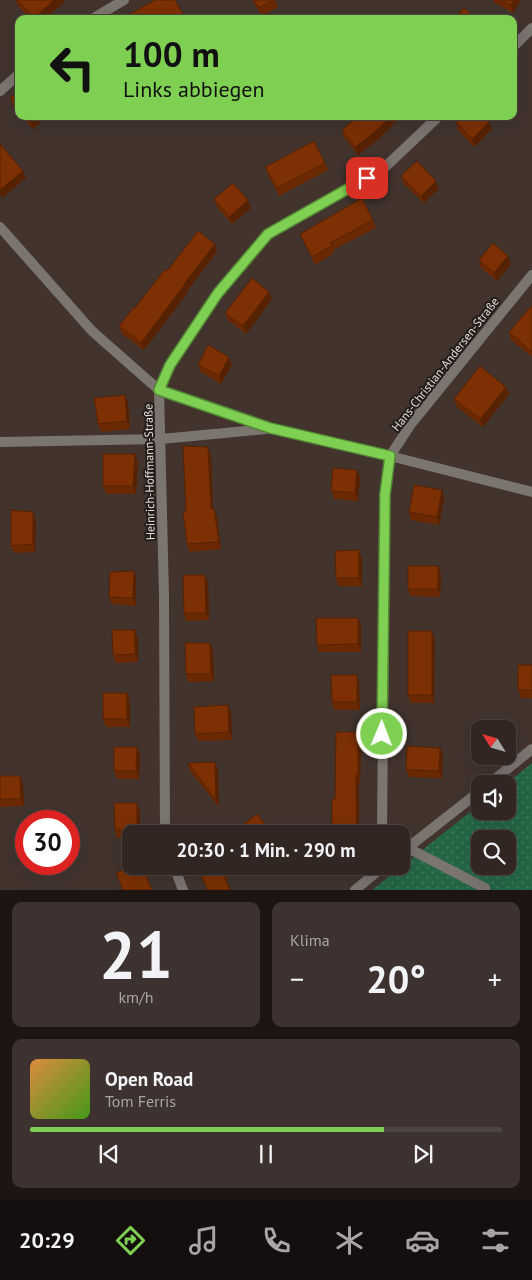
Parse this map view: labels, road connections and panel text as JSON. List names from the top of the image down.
{
  "streets": {
    "street": ["Hans-Christian-Andersen-Straße", "Heinrich-Hoffmann-Straße"]
  },
  "north": "top left",
  "page": {
    "turn": ["100 m", "Links abbiegen"],
    "limit": "30",
    "trip": "20:30 · 1 Min. · 290 m",
    "tile": [
      ["21", "km/h"],
      "Klima"
    ],
    "heat": ["−", "20°", "+"],
    "song": ["Open Road", "Tom Ferris"],
    "tabs": "20:29"
  }
}
